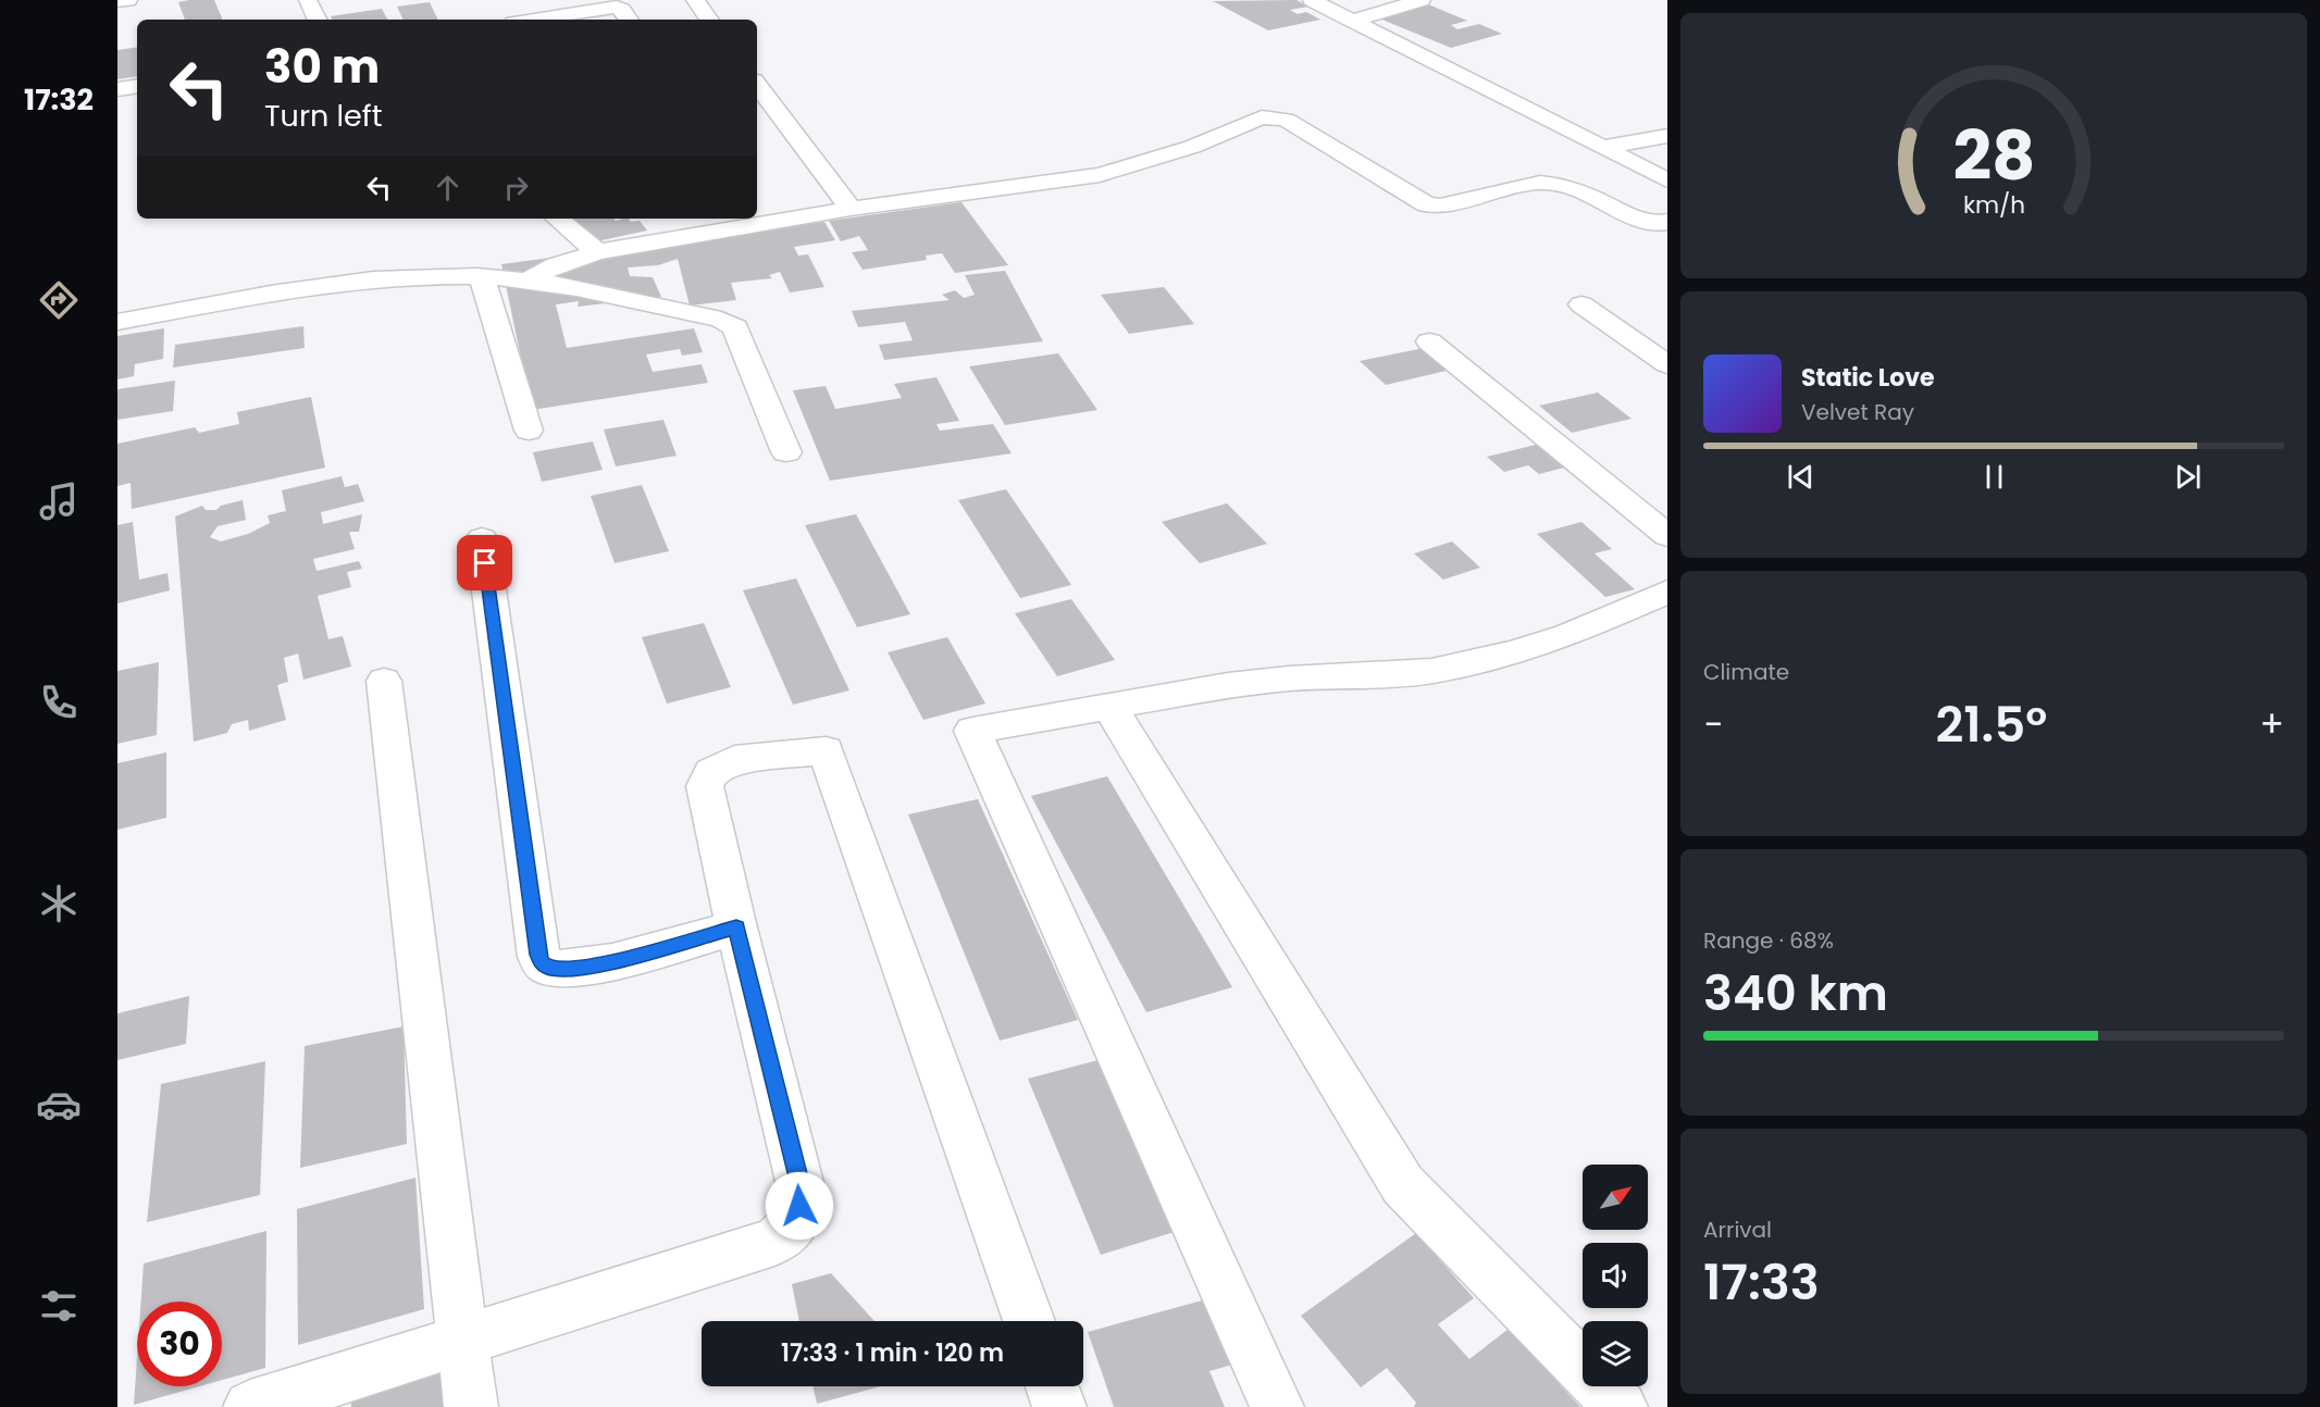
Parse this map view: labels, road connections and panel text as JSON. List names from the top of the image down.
{
  "north": "top right",
  "page": {
    "tabs": "17:32",
    "turn": ["30 m", "Turn left"],
    "song": ["Static Love", "Velvet Ray"],
    "tile": [
      "Climate",
      ["Range · 68%", "340 km"],
      ["Arrival", "17:33"]
    ],
    "heat": ["−", "21.5°", "+"],
    "limit": "30",
    "trip": "17:33 · 1 min · 120 m",
    "gauge": ["28", "km/h"]
  }
}
